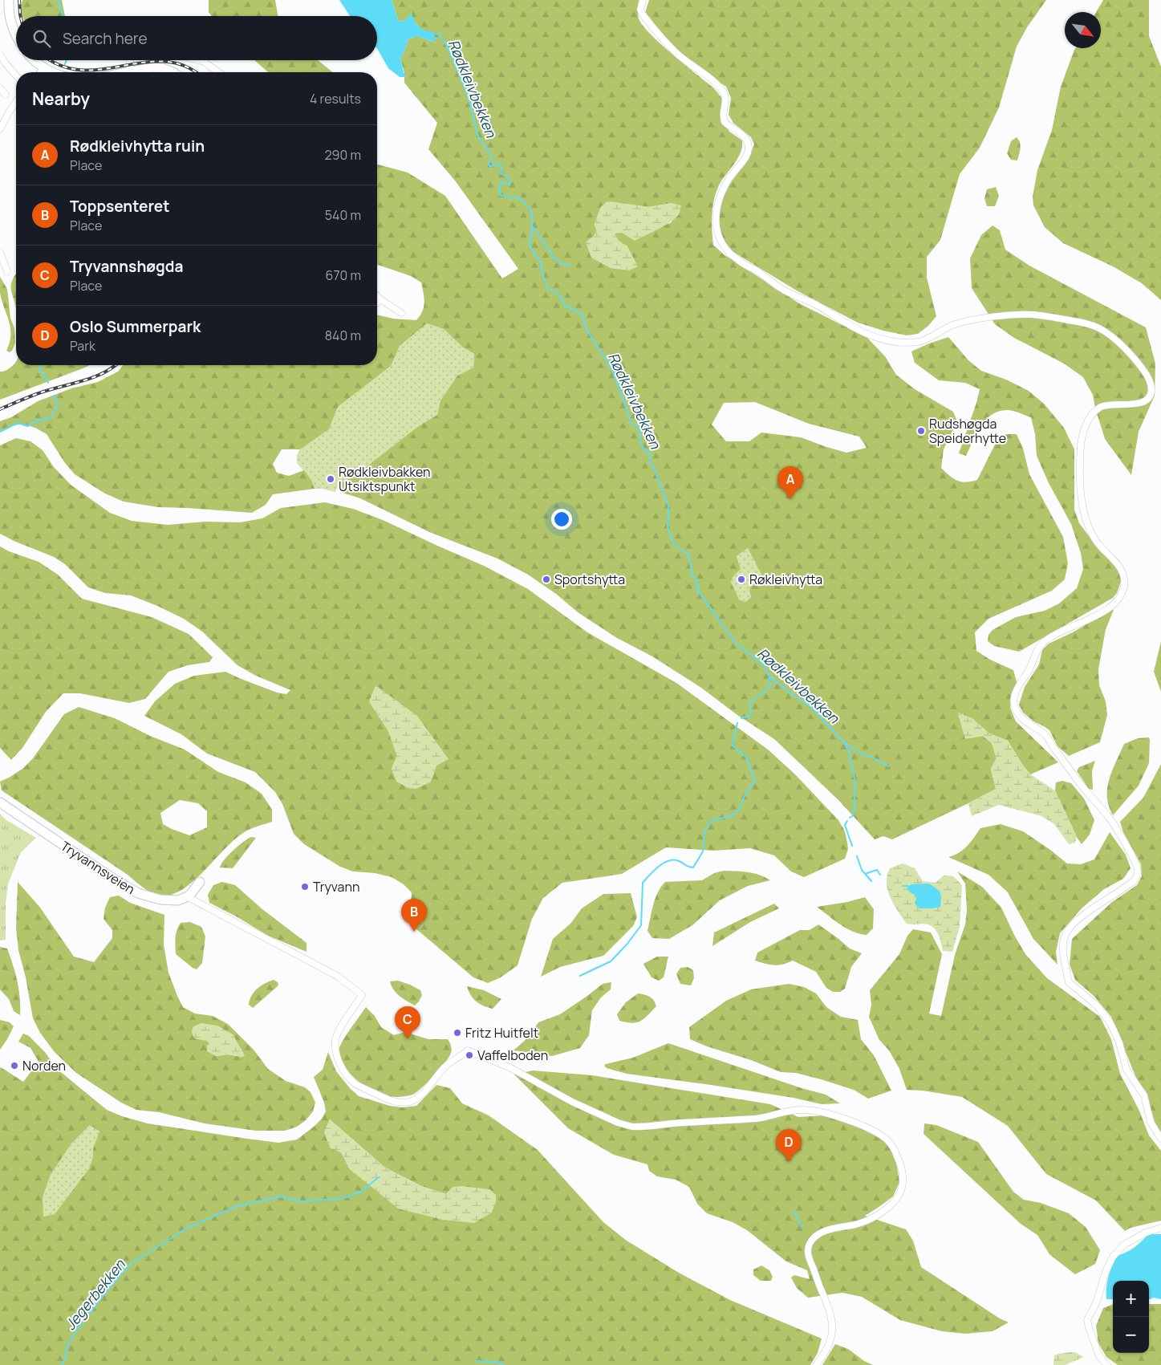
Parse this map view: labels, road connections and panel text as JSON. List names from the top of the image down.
{
  "streets": {
    "street": ["Tryvannsveien"]
  },
  "water": ["Rødkleivbekken", "Jegerbekken"],
  "places": [
    "Rudshøgda Speiderhytte",
    "Rødkleivbakken Utsiktspunkt",
    "Sportshytta",
    "Røkleivhytta",
    "Tryvann",
    "Fritz Huitfelt",
    "Vaffelboden",
    "Norden"
  ],
  "north": "bottom right",
  "page": {
    "search": "Search here",
    "heading": ["Nearby", "4 results"],
    "list": [
      {
        "mark": "A",
        "name": "Rødkleivhytta ruin",
        "note": "Place",
        "value": "290 m"
      },
      {
        "mark": "B",
        "name": "Toppsenteret",
        "note": "Place",
        "value": "540 m"
      },
      {
        "mark": "C",
        "name": "Tryvannshøgda",
        "note": "Place",
        "value": "670 m"
      },
      {
        "mark": "D",
        "name": "Oslo Summerpark",
        "note": "Park",
        "value": "840 m"
      }
    ],
    "pins": [
      "A",
      "B",
      "C",
      "D"
    ],
    "map_buttons": ["+", "−"]
  }
}
